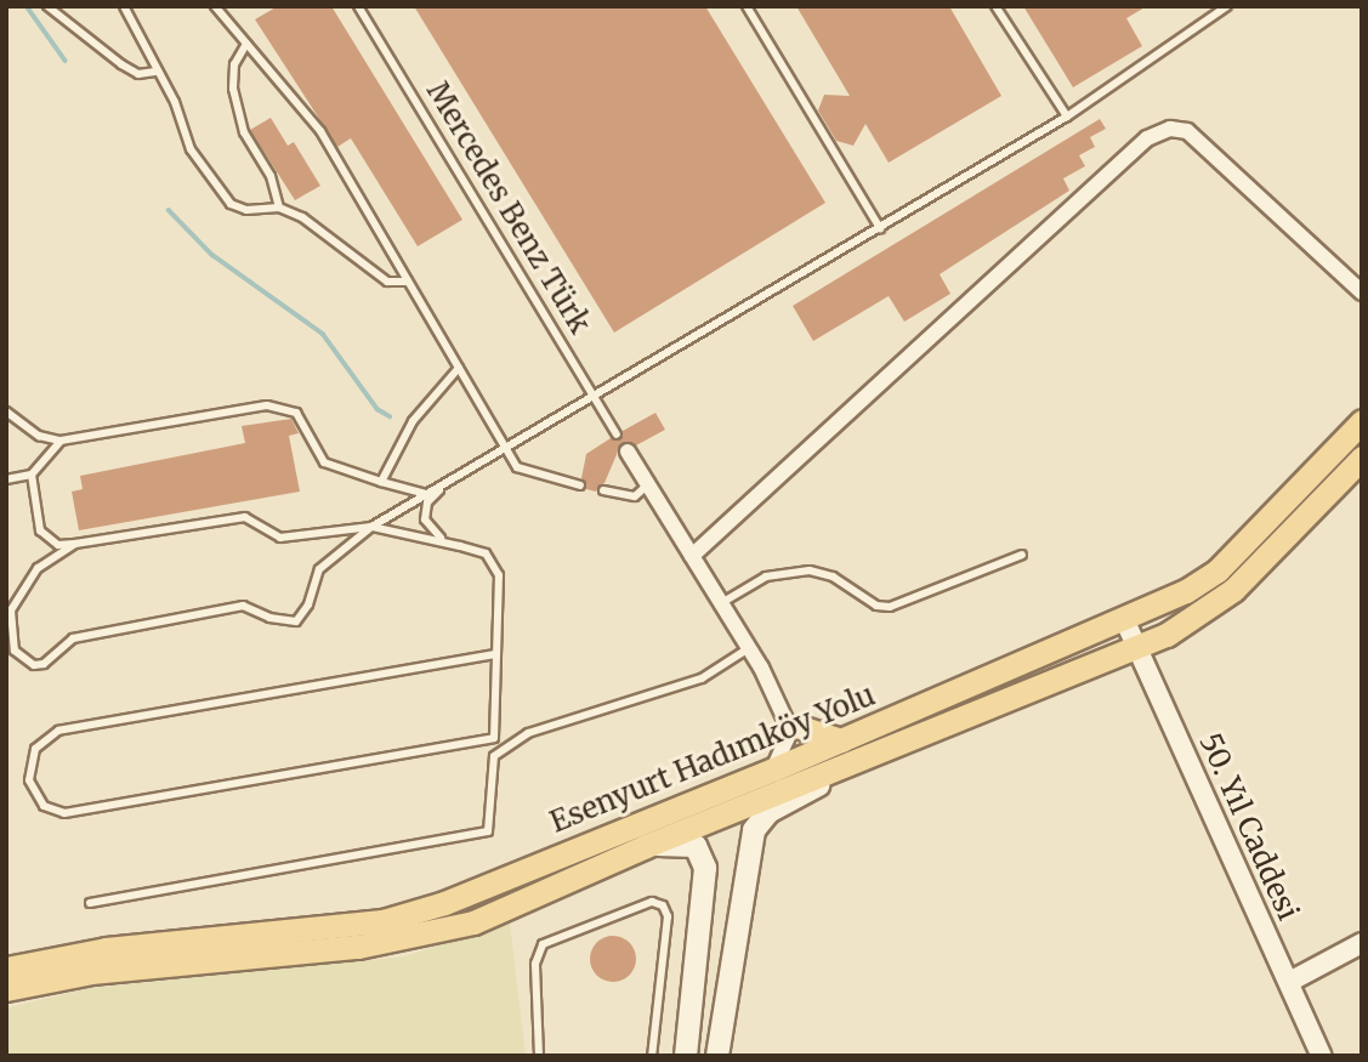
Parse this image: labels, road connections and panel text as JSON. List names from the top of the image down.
{
  "streets": {
    "main road": ["Esenyurt Hadımköy Yolu"],
    "street": ["50. Yıl Caddesi"],
    "lane": ["Mercedes Benz Türk"]
  },
  "crossings": [
    ["Esenyurt Hadımköy Yolu", "50. Yıl Caddesi"]
  ]
}
